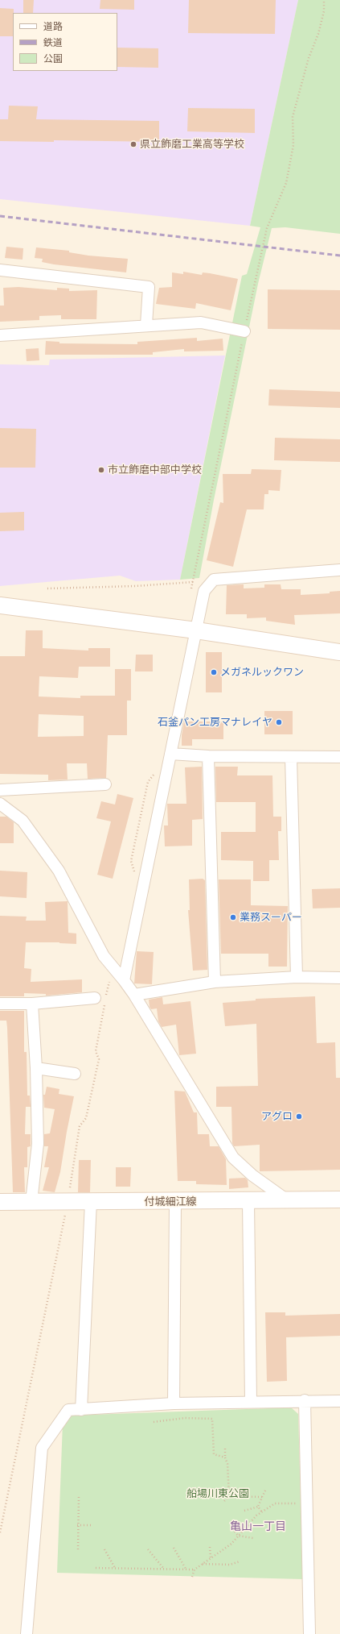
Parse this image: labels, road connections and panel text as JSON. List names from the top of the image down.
{
  "streets": {
    "main road": ["付城細江線"]
  },
  "districts": ["亀山一丁目"],
  "parks": ["船場川東公園"],
  "places": [
    "県立飾磨工業高等学校",
    "市立飾磨中部中学校",
    "メガネルックワン",
    "石釜パン工房マナレイヤ",
    "業務スーパー",
    "アグロ"
  ],
  "legend": ["道路", "鉄道", "公園"]
}
